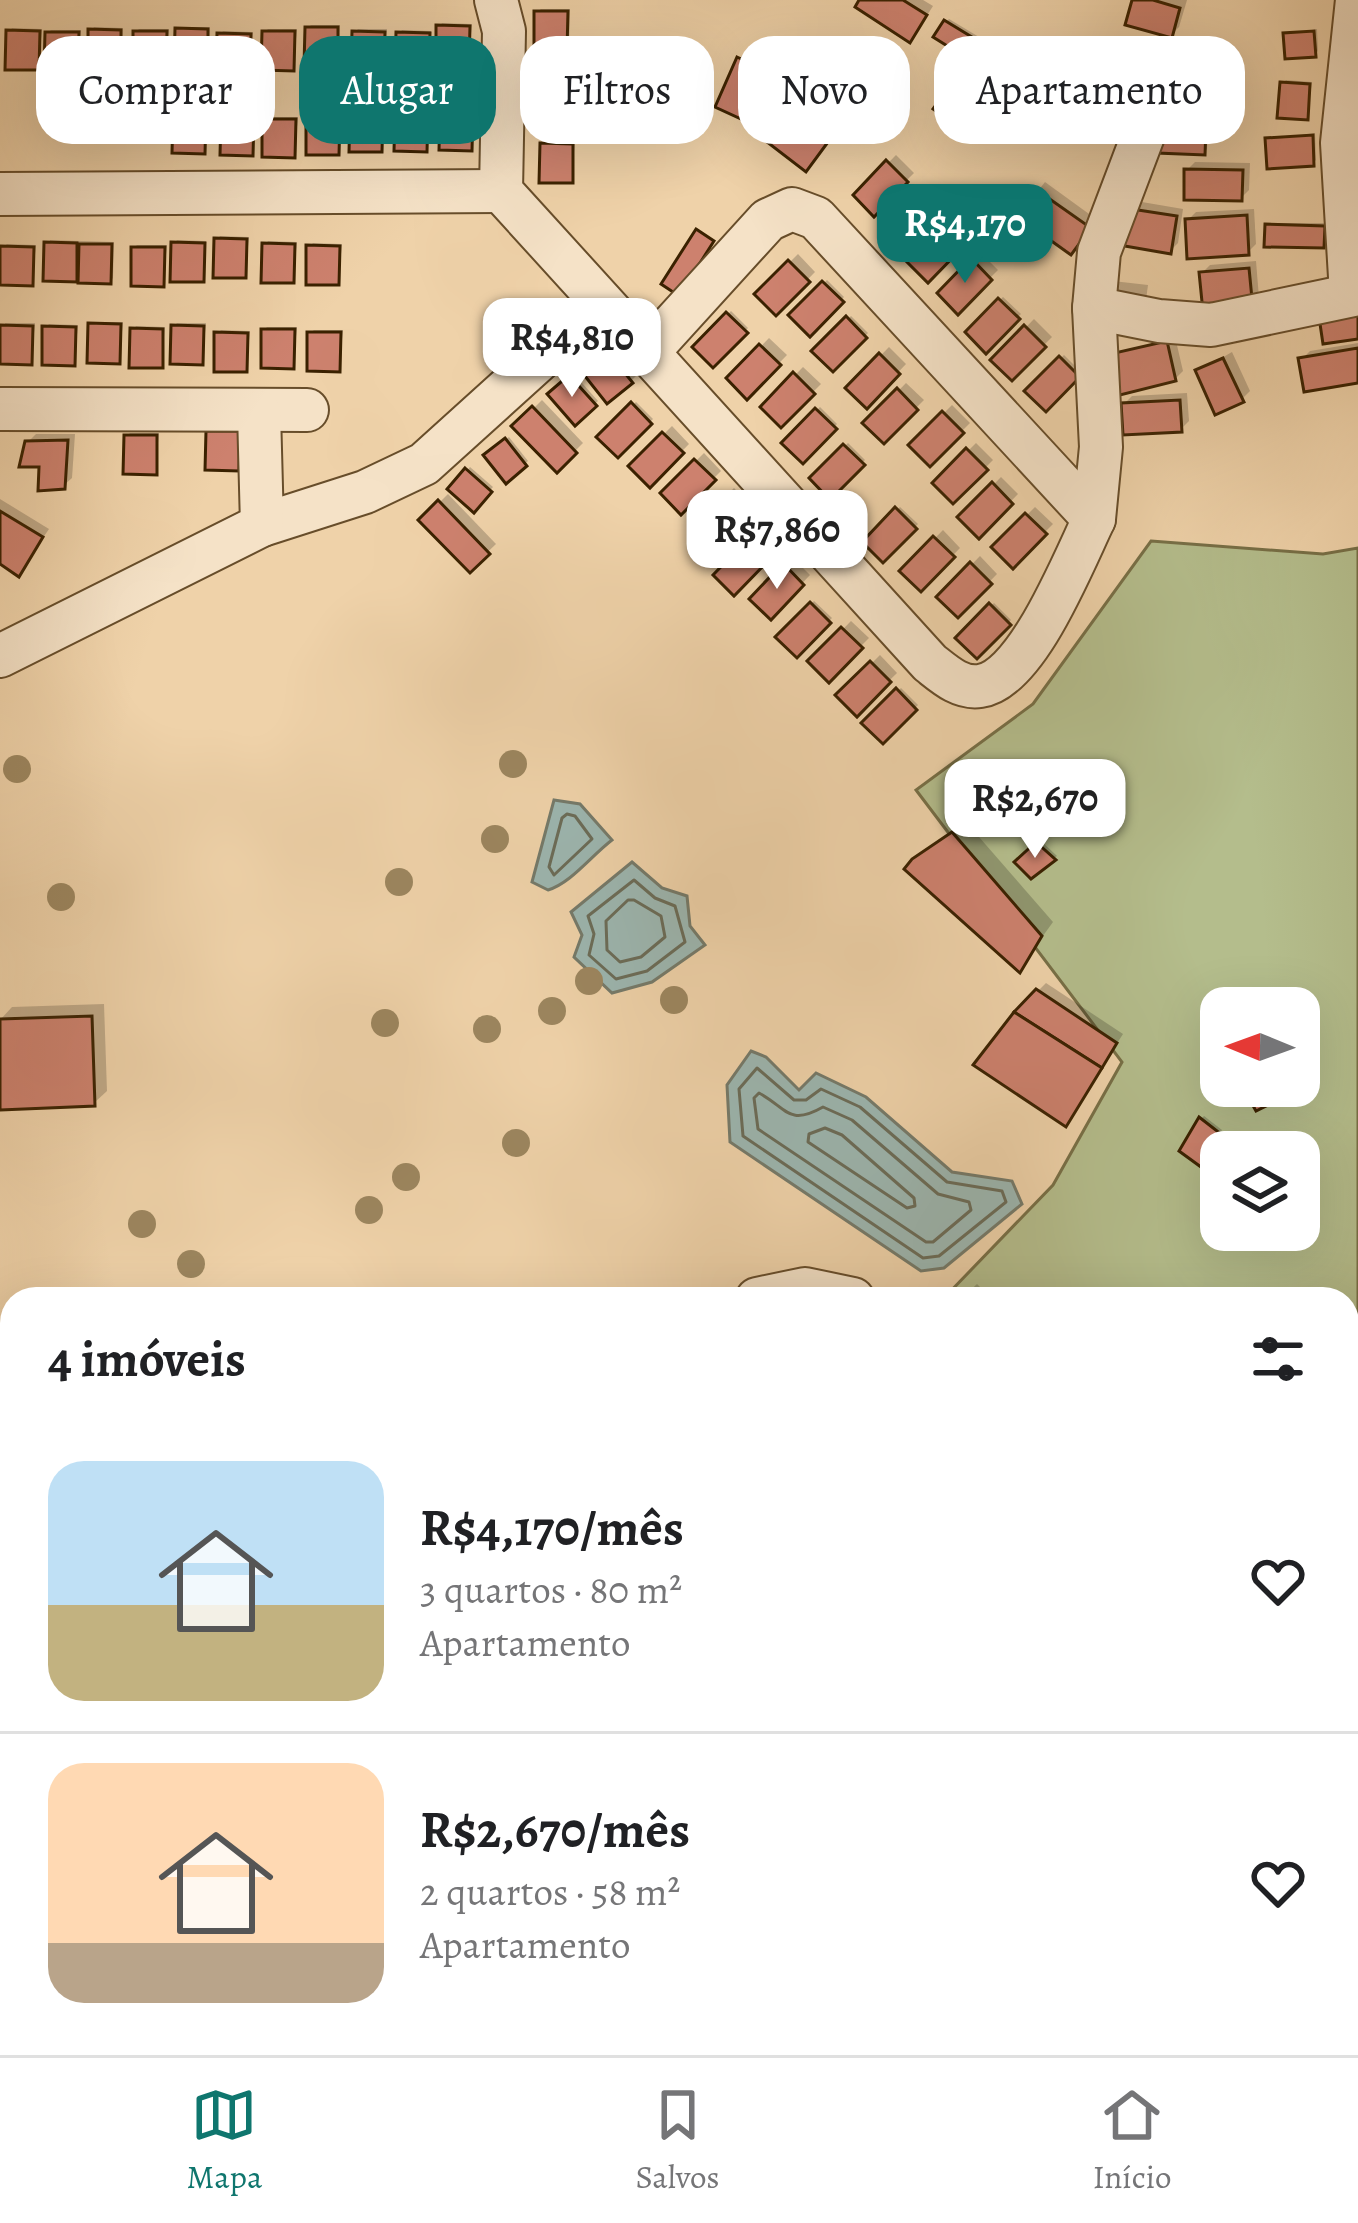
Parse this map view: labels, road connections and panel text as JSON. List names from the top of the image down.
{
  "north": "left",
  "page": {
    "chip": [
      "Comprar",
      "Alugar",
      "Filtros",
      "Novo",
      "Apartamento"
    ],
    "price": [
      "R$4,170",
      "R$4,810",
      "R$7,860",
      "R$2,670"
    ],
    "heading": "4 imóveis",
    "list": [
      {
        "name": "R$4,170/mês",
        "note": "3 quartos · 80 m² · Apartamento"
      },
      {
        "name": "R$2,670/mês",
        "note": "2 quartos · 58 m² · Apartamento"
      }
    ],
    "tabs": ["Mapa", "Salvos", "Início"]
  }
}
